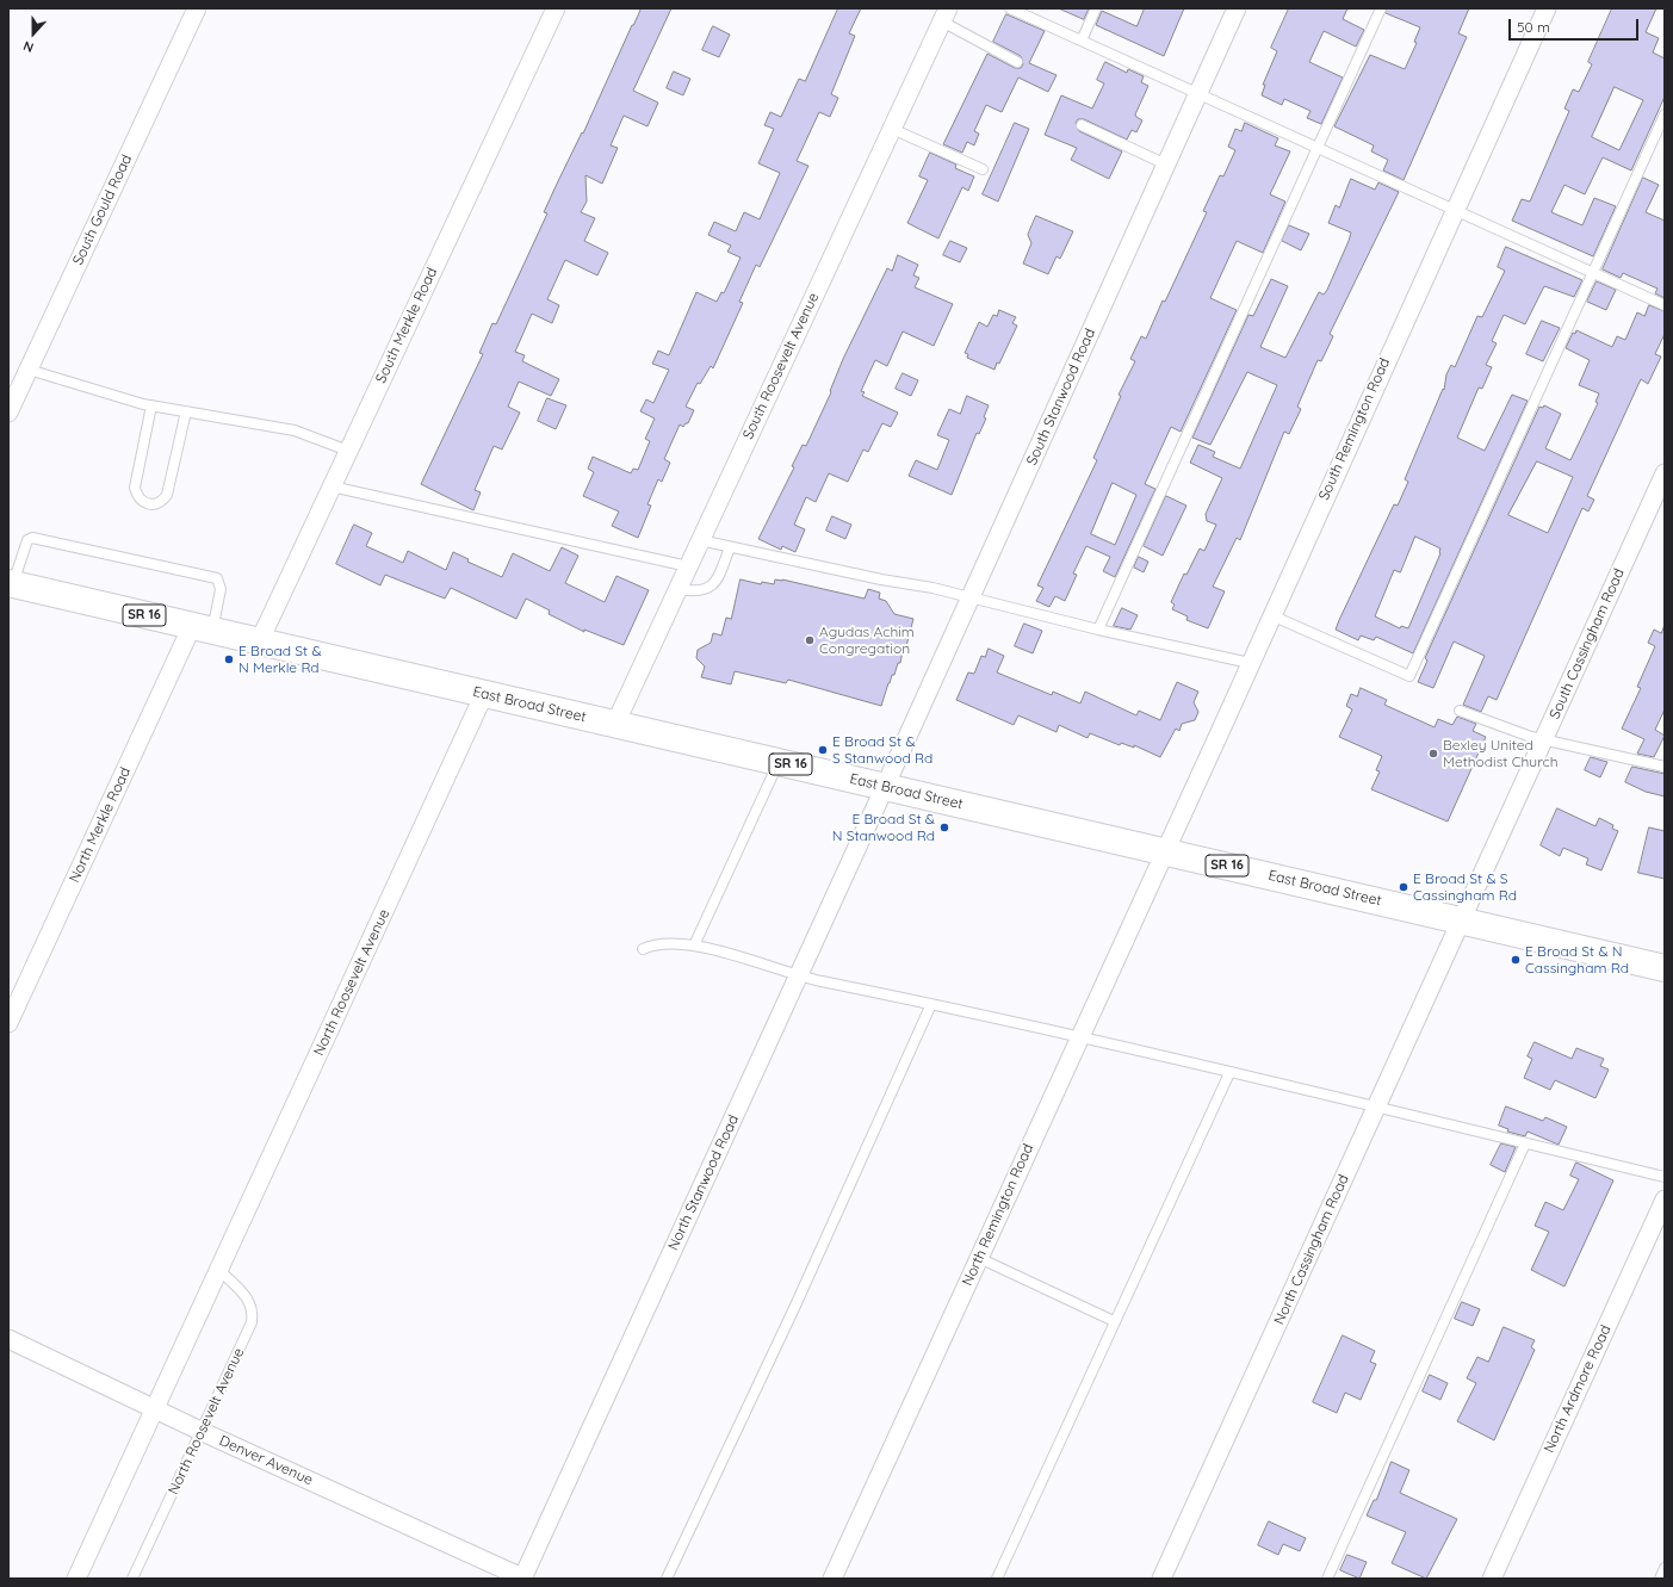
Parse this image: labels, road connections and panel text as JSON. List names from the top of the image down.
{
  "streets": {
    "main road": ["SR 16", "East Broad Street"],
    "street": [
      "South Gould Road",
      "South Merkle Road",
      "South Roosevelt Avenue",
      "South Stanwood Road",
      "South Remington Road",
      "South Cassingham Road",
      "North Merkle Road",
      "North Roosevelt Avenue",
      "North Stanwood Road",
      "North Remington Road",
      "North Cassingham Road",
      "North Ardmore Road",
      "Denver Avenue"
    ]
  },
  "crossings": [
    ["South Merkle Road", "East Broad Street"],
    ["South Roosevelt Avenue", "East Broad Street"],
    ["South Stanwood Road", "East Broad Street"],
    ["South Stanwood Road", "North Stanwood Road"],
    ["South Remington Road", "East Broad Street"],
    ["South Remington Road", "North Remington Road"],
    ["South Cassingham Road", "East Broad Street"],
    ["South Cassingham Road", "North Cassingham Road"],
    ["East Broad Street", "North Merkle Road"],
    ["East Broad Street", "North Roosevelt Avenue"],
    ["East Broad Street", "North Stanwood Road"],
    ["East Broad Street", "North Remington Road"],
    ["East Broad Street", "North Cassingham Road"],
    ["North Roosevelt Avenue", "Denver Avenue"],
    ["North Stanwood Road", "Denver Avenue"]
  ],
  "places": [
    "Agudas Achim Congregation",
    "E Broad St & N Merkle Rd",
    "E Broad St & S Stanwood Rd",
    "Bexley United Methodist Church",
    "E Broad St & N Stanwood Rd",
    "E Broad St & S Cassingham Rd",
    "E Broad St & N Cassingham Rd"
  ],
  "scale_bar": "50 m",
  "north": "bottom"
}
